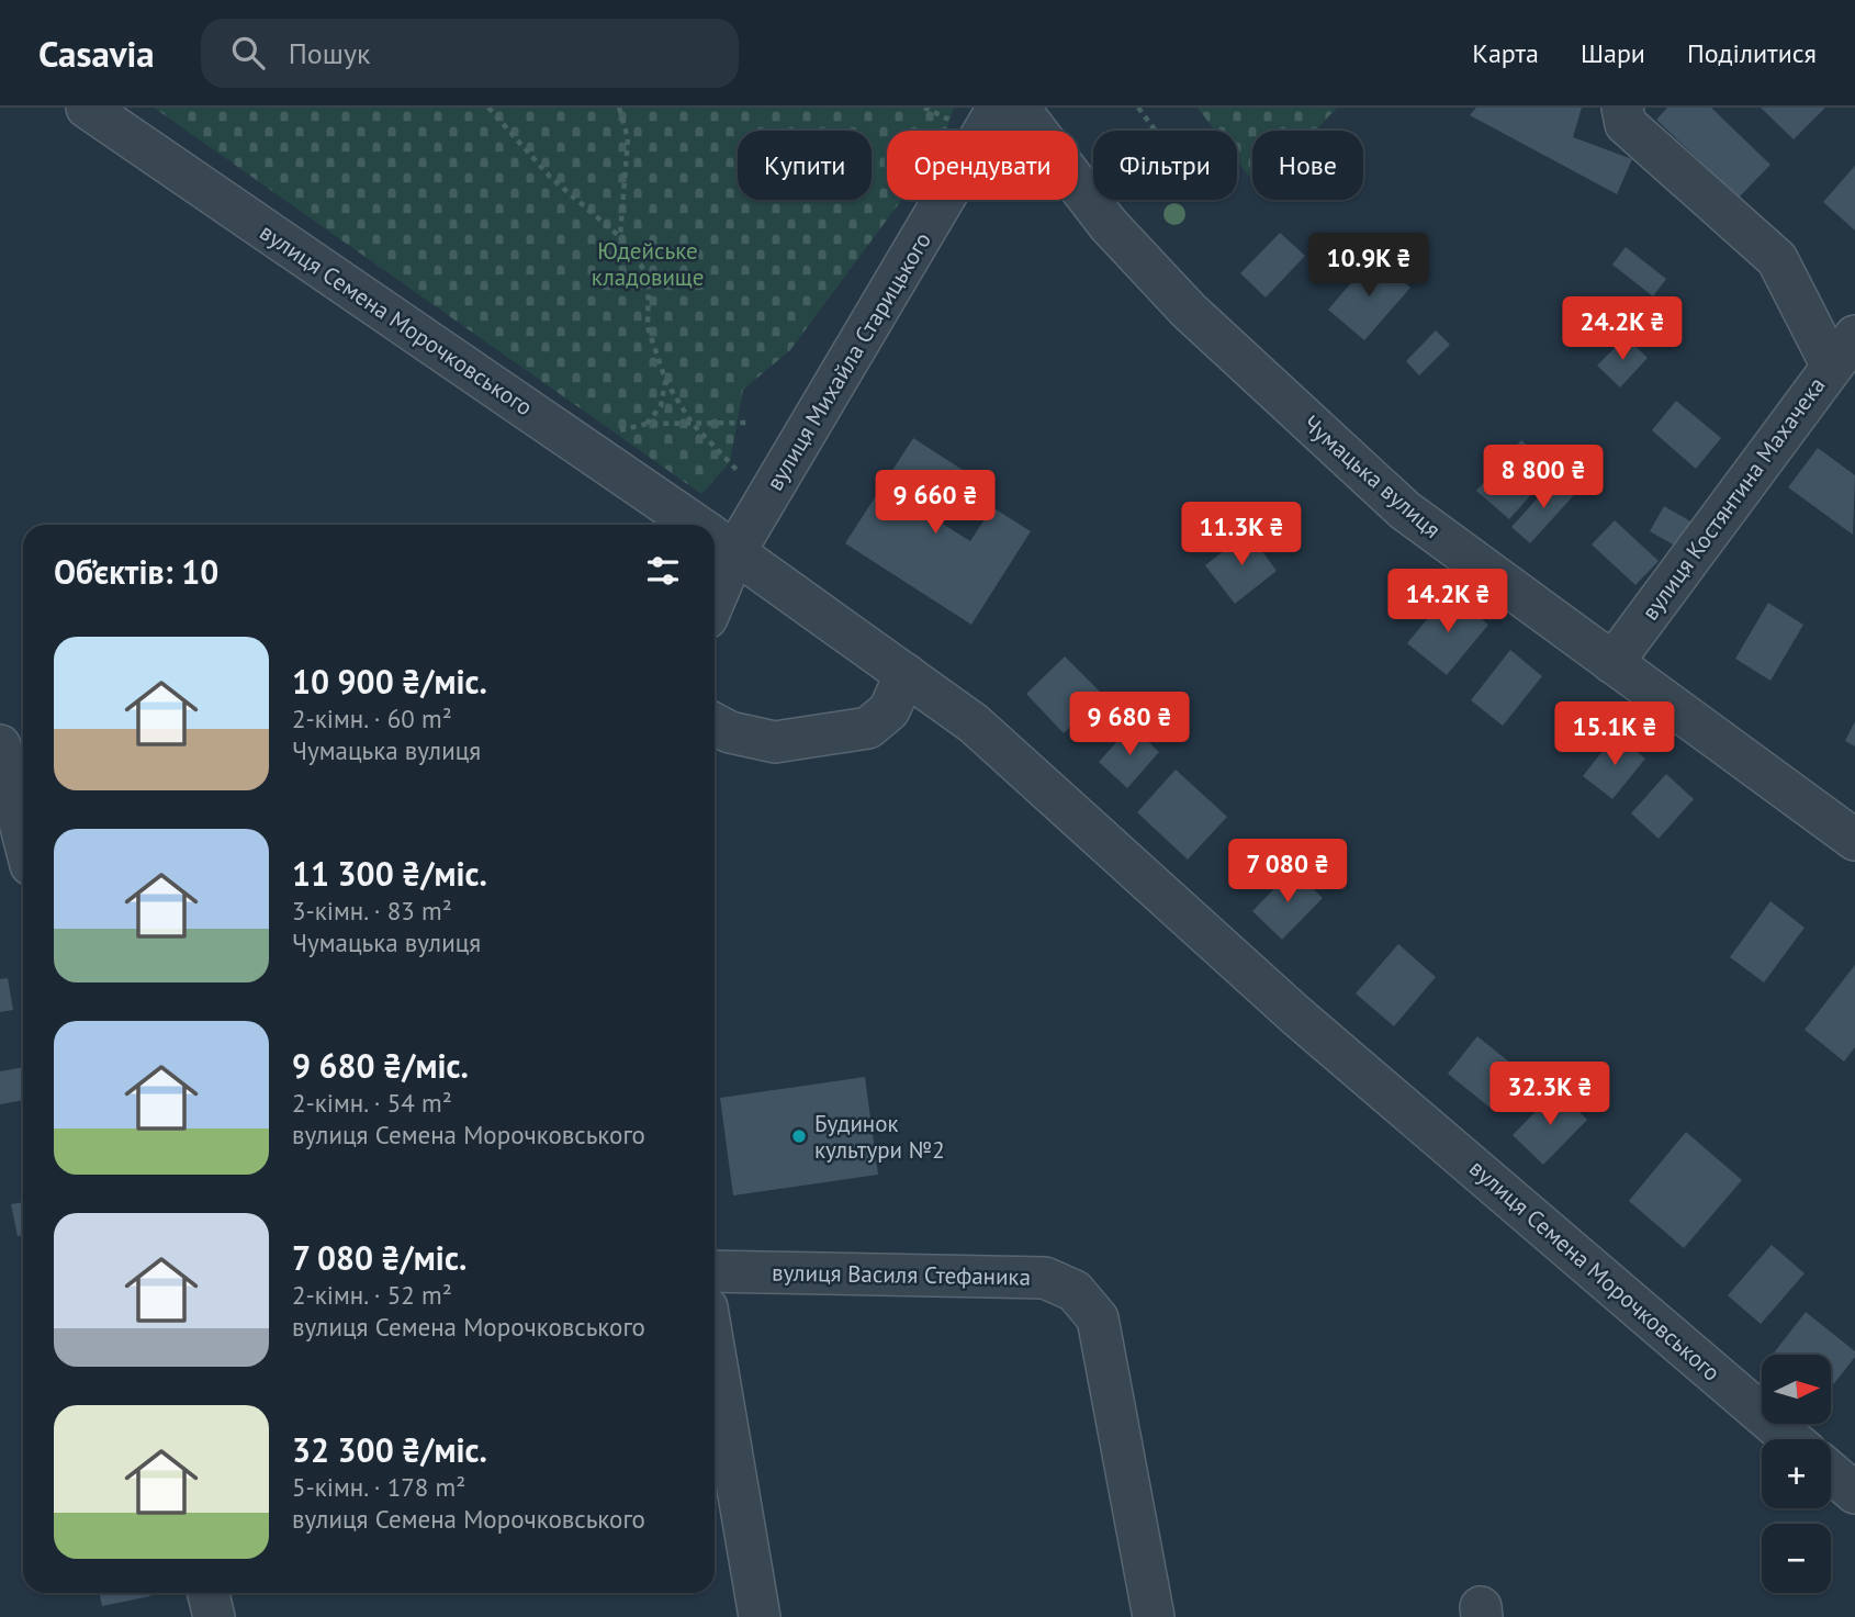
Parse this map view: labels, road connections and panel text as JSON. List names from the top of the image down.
{
  "streets": {
    "street": [
      "вулиця Семена Морочковського",
      "вулиця Михайла Старицького",
      "Чумацька вулиця",
      "вулиця Костянтина Махачека",
      "вулиця Василя Стефаника"
    ]
  },
  "crossings": [
    ["вулиця Семена Морочковського", "вулиця Михайла Старицького"],
    ["Чумацька вулиця", "вулиця Костянтина Махачека"]
  ],
  "parks": ["Юдейське кладовище"],
  "places": ["Будинок культури №2"],
  "north": "right",
  "page": {
    "header": "Casavia",
    "search": "Пошук",
    "nav": ["Карта", "Шари", "Поділитися"],
    "chip": [
      "Купити",
      "Орендувати",
      "Фільтри",
      "Нове"
    ],
    "price": [
      "10.9K ₴",
      "24.2K ₴",
      "8 800 ₴",
      "9 660 ₴",
      "11.3K ₴",
      "14.2K ₴",
      "9 680 ₴",
      "15.1K ₴",
      "7 080 ₴",
      "32.3K ₴"
    ],
    "heading": "Об’єктів: 10",
    "list": [
      {
        "name": "10 900 ₴/міс.",
        "note": "2-кімн. · 60 m² · Чумацька вулиця"
      },
      {
        "name": "11 300 ₴/міс.",
        "note": "3-кімн. · 83 m² · Чумацька вулиця"
      },
      {
        "name": "9 680 ₴/міс.",
        "note": "2-кімн. · 54 m² · вулиця Семена Морочковського"
      },
      {
        "name": "7 080 ₴/міс.",
        "note": "2-кімн. · 52 m² · вулиця Семена Морочковського"
      },
      {
        "name": "32 300 ₴/міс.",
        "note": "5-кімн. · 178 m² · вулиця Семена Морочковського"
      }
    ],
    "map_buttons": ["+", "−"]
  }
}
